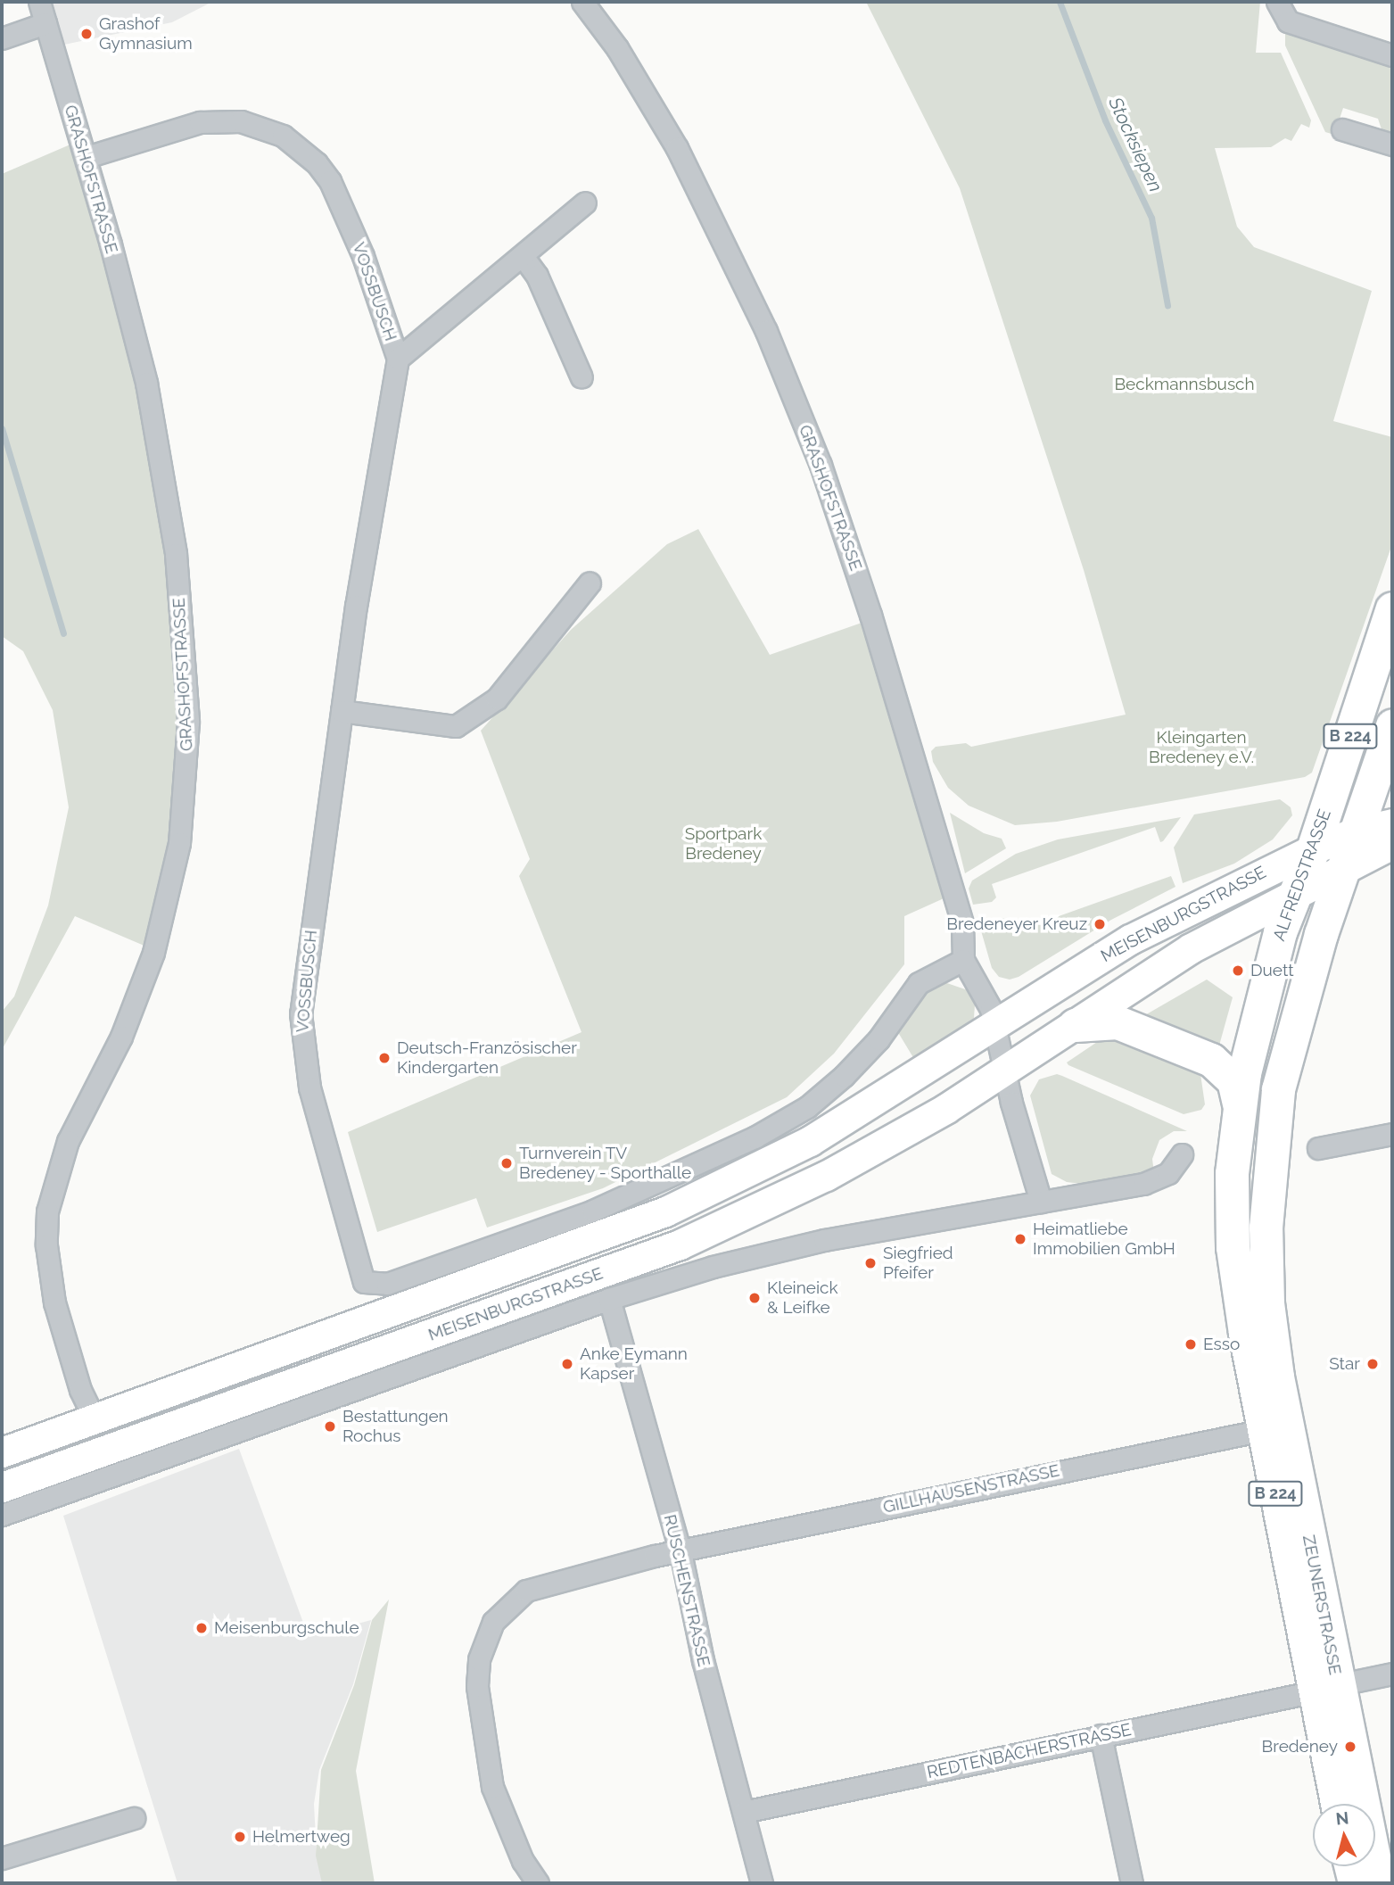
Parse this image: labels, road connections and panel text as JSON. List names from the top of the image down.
{
  "streets": {
    "main road": [
      "B 224",
      "ALFREDSTRASSE",
      "MEISENBURGSTRASSE",
      "ZEUNERSTRASSE"
    ],
    "street": [
      "GRASHOFSTRASSE",
      "VOSSBUSCH",
      "GILLHAUSENSTRASSE",
      "RUSCHENSTRASSE",
      "REDTENBACHERSTRASSE"
    ]
  },
  "crossings": [
    ["GRASHOFSTRASSE", "VOSSBUSCH"],
    ["GRASHOFSTRASSE", "MEISENBURGSTRASSE"],
    ["B 224", "ZEUNERSTRASSE"],
    ["ALFREDSTRASSE", "MEISENBURGSTRASSE"],
    ["ALFREDSTRASSE", "ZEUNERSTRASSE"],
    ["MEISENBURGSTRASSE", "RUSCHENSTRASSE"],
    ["GILLHAUSENSTRASSE", "RUSCHENSTRASSE"],
    ["GILLHAUSENSTRASSE", "ZEUNERSTRASSE"],
    ["RUSCHENSTRASSE", "REDTENBACHERSTRASSE"],
    ["ZEUNERSTRASSE", "REDTENBACHERSTRASSE"]
  ],
  "water": ["Stocksiepen"],
  "parks": ["Beckmannsbusch", "Kleingarten Bredeney e.V.", "Sportpark Bredeney"],
  "places": [
    "Grashof Gymnasium",
    "Bredeneyer Kreuz",
    "Duett",
    "Deutsch-Französischer Kindergarten",
    "Turnverein TV Bredeney - Sporthalle",
    "Heimatliebe Immobilien GmbH",
    "Siegfried Pfeifer",
    "Kleineick & Leifke",
    "Esso",
    "Anke Eymann Kapser",
    "Star",
    "Bestattungen Rochus",
    "Meisenburgschule",
    "Bredeney",
    "Helmertweg"
  ],
  "north": "top"
}
